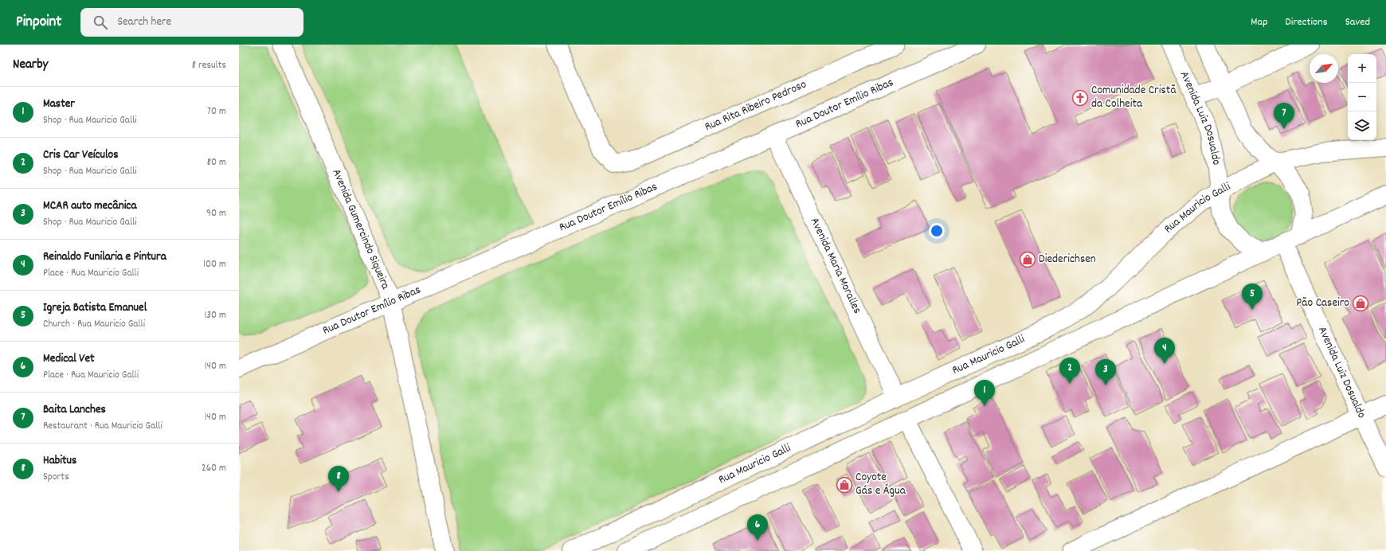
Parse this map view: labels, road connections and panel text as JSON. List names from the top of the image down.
{
  "streets": {
    "street": [
      "Rua Doutor Emílio Ribas",
      "Rua Rita Ribeiro Pedroso",
      "Avenida Luiz Dosualdo",
      "Rua Mauricio Galli",
      "Avenida Gumercindo Siqueira",
      "Avenida Maria Moralles"
    ]
  },
  "crossings": [
    ["Rua Doutor Emílio Ribas", "Avenida Gumercindo Siqueira"],
    ["Rua Doutor Emílio Ribas", "Avenida Maria Moralles"],
    ["Avenida Luiz Dosualdo", "Rua Mauricio Galli"],
    ["Rua Mauricio Galli", "Avenida Maria Moralles"]
  ],
  "places": {
    "church": ["Comunidade Cristã da Colheita"],
    "shop": ["Diederichsen", "Pão Caseiro", "Coyote Gás e Água"]
  },
  "north": "top right",
  "page": {
    "header": "Pinpoint",
    "search": "Search here",
    "nav": ["Map", "Directions", "Saved"],
    "heading": ["Nearby", "8 results"],
    "map_buttons": ["+", "−"],
    "list": [
      {
        "mark": "1",
        "name": "Master",
        "note": "Shop · Rua Mauricio Galli",
        "value": "70 m"
      },
      {
        "mark": "2",
        "name": "Cris Car Veículos",
        "note": "Shop · Rua Mauricio Galli",
        "value": "80 m"
      },
      {
        "mark": "3",
        "name": "MCAR auto mecânica",
        "note": "Shop · Rua Mauricio Galli",
        "value": "90 m"
      },
      {
        "mark": "4",
        "name": "Reinaldo Funilaria e Pintura",
        "note": "Place · Rua Mauricio Galli",
        "value": "100 m"
      },
      {
        "mark": "5",
        "name": "Igreja Batista Emanuel",
        "note": "Church · Rua Mauricio Galli",
        "value": "130 m"
      },
      {
        "mark": "6",
        "name": "Medical Vet",
        "note": "Place · Rua Mauricio Galli",
        "value": "140 m"
      },
      {
        "mark": "7",
        "name": "Baita Lanches",
        "note": "Restaurant · Rua Mauricio Galli",
        "value": "140 m"
      },
      {
        "mark": "8",
        "name": "Habitus",
        "note": "Sports",
        "value": "260 m"
      }
    ],
    "pins": [
      "7",
      "5",
      "4",
      "2",
      "3",
      "1",
      "8",
      "6"
    ]
  }
}
